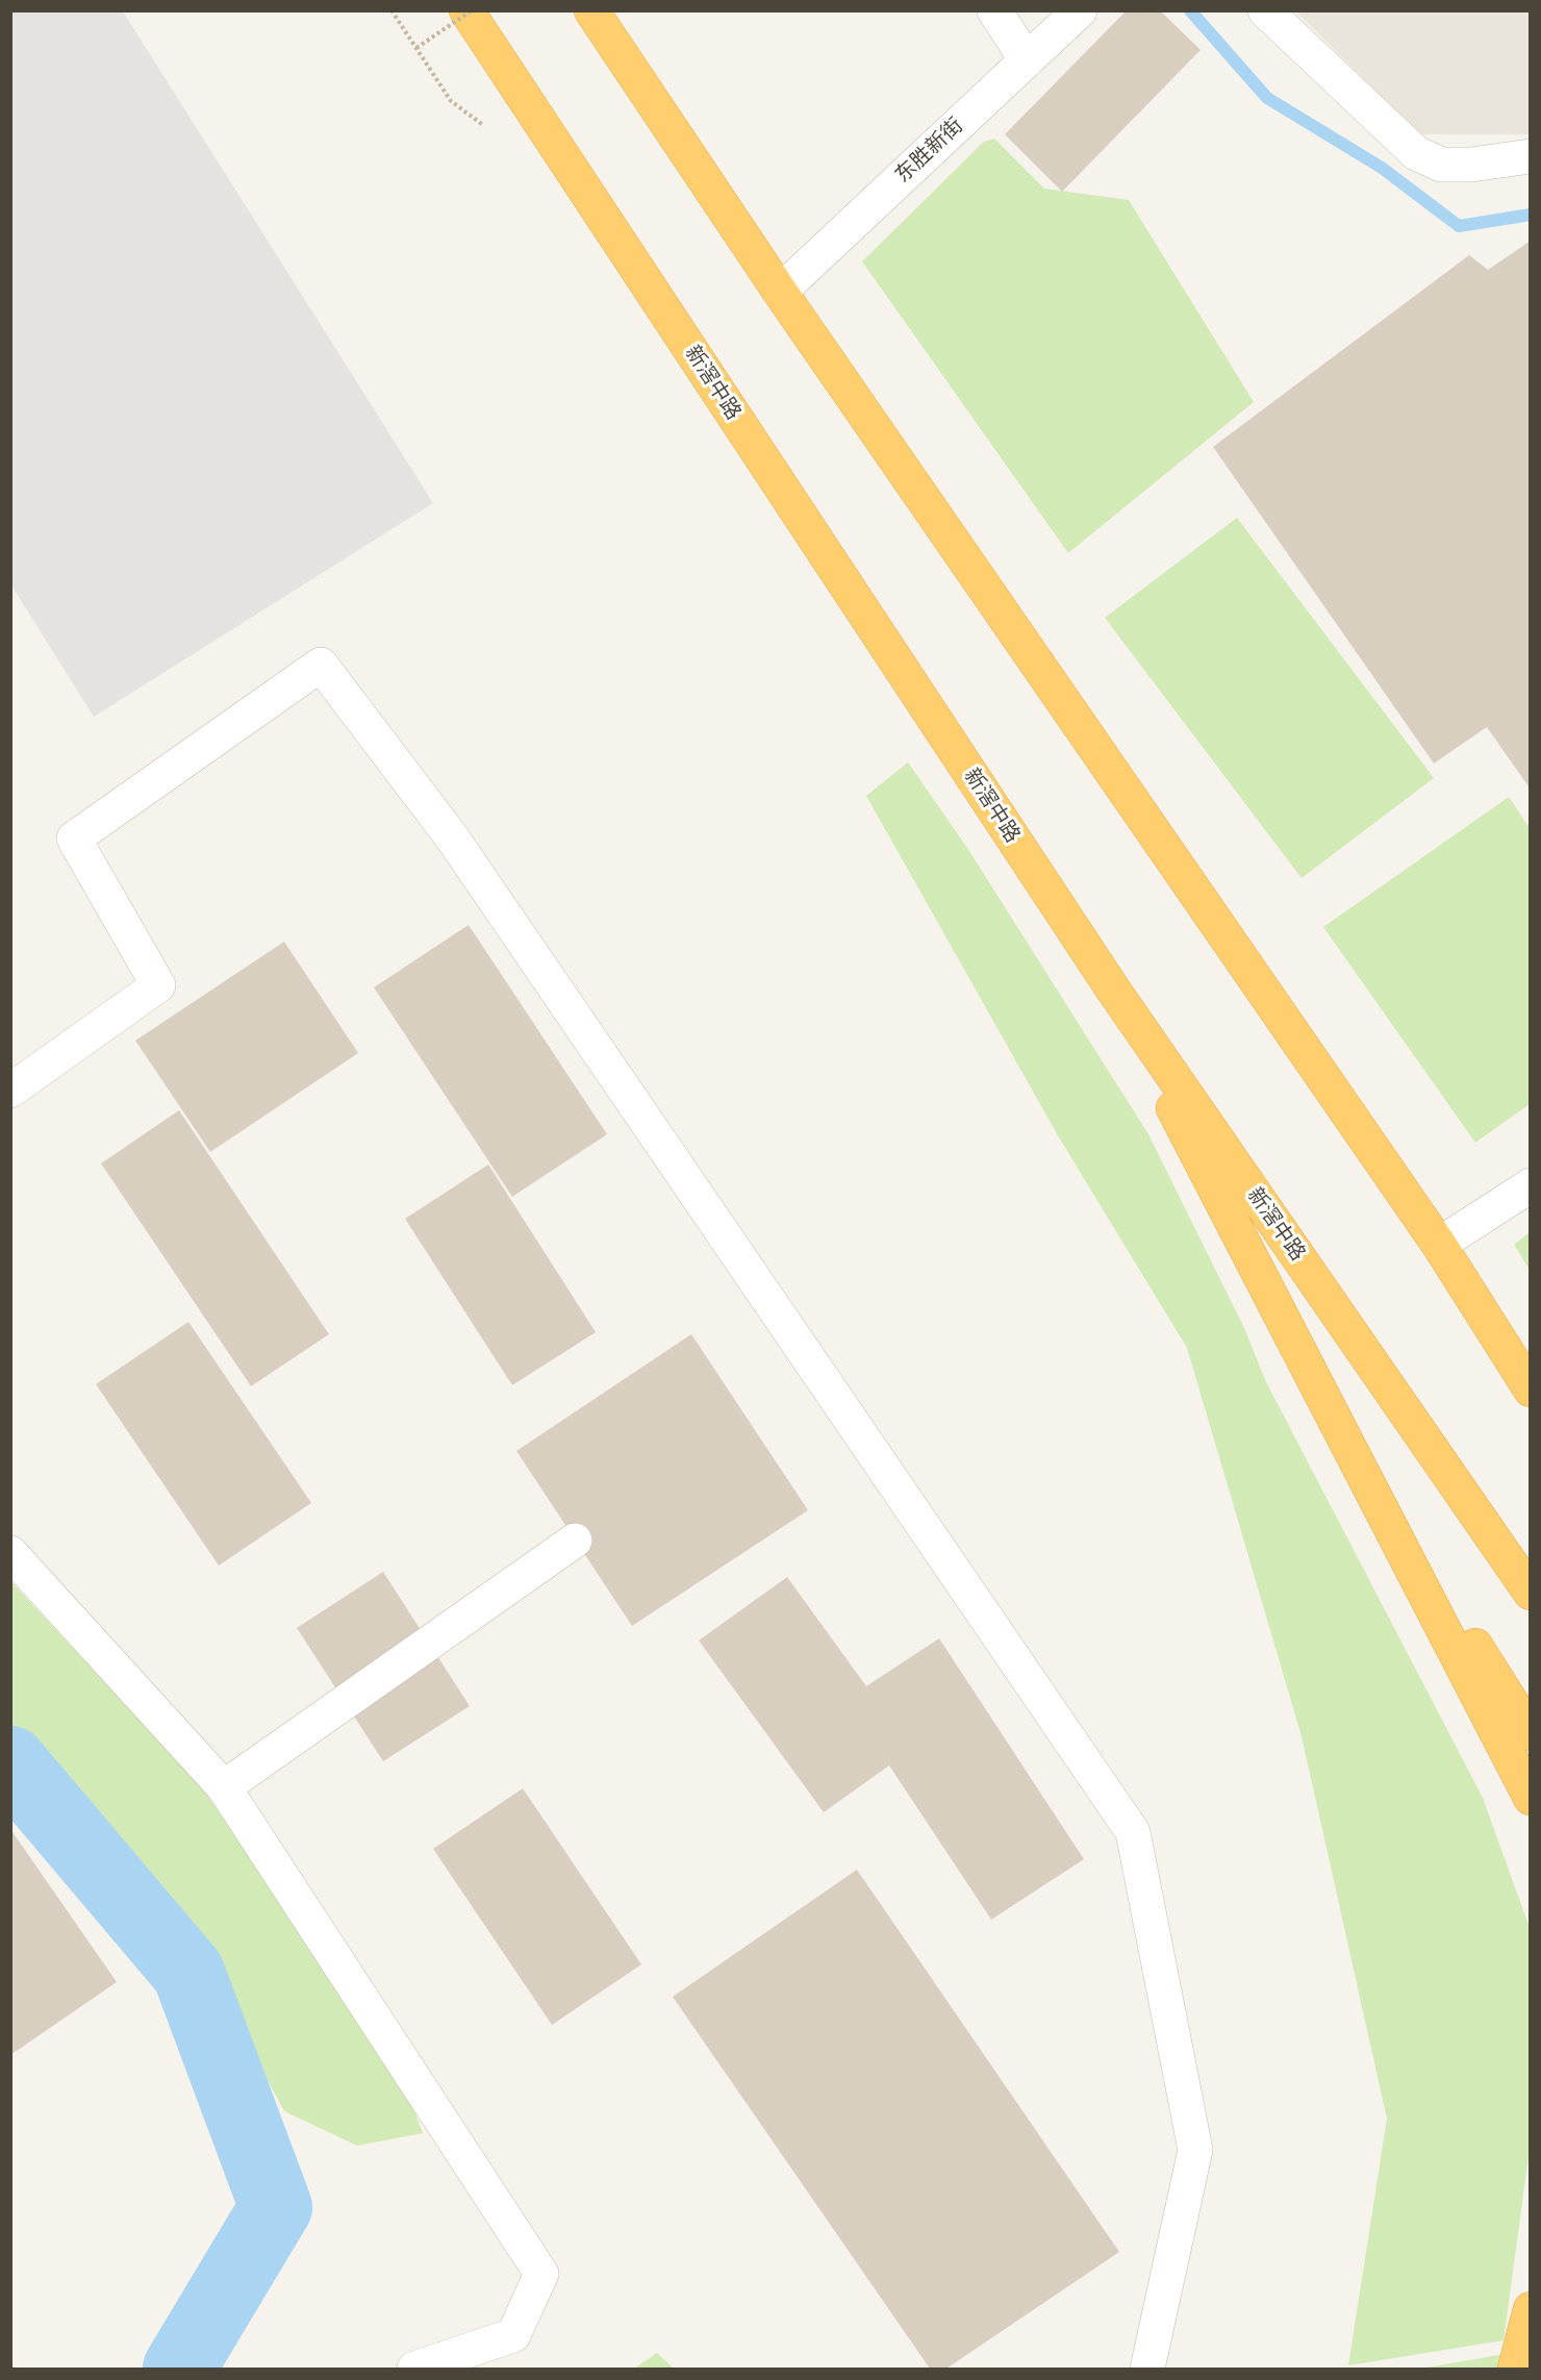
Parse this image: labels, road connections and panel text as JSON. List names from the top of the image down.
{
  "streets": {
    "highway": ["新滘中路"],
    "street": ["东胜新街"]
  }
}
